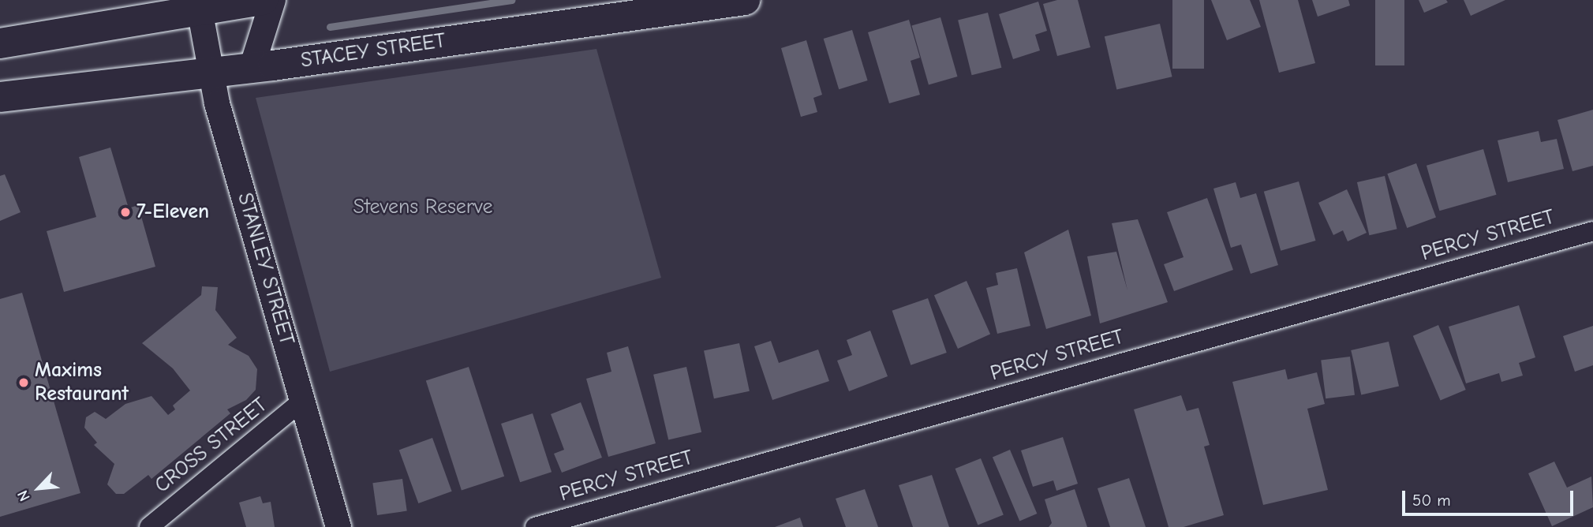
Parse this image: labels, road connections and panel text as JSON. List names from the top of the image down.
{
  "streets": {
    "highway": ["STACEY STREET"],
    "street": ["PERCY STREET", "STANLEY STREET", "CROSS STREET"]
  },
  "crossings": [
    ["STACEY STREET", "STANLEY STREET"],
    ["STANLEY STREET", "CROSS STREET"]
  ],
  "parks": ["Stevens Reserve"],
  "places": ["7-Eleven", "Maxims Restaurant"],
  "scale_bar": "50 m",
  "north": "bottom left"
}
